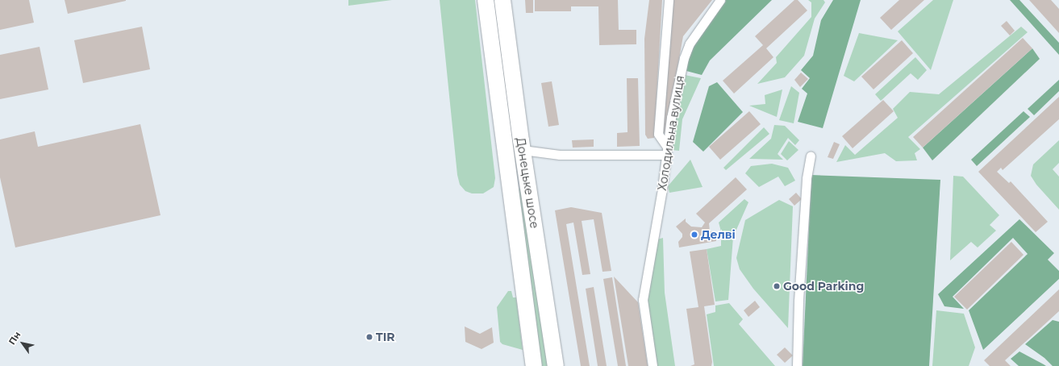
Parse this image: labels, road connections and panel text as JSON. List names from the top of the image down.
{
  "streets": {
    "highway": ["Донецьке шосе"],
    "street": ["Холодильна вулиця"]
  },
  "places": ["Делві", "Good Parking", "TIR"],
  "north": "top left"
}
